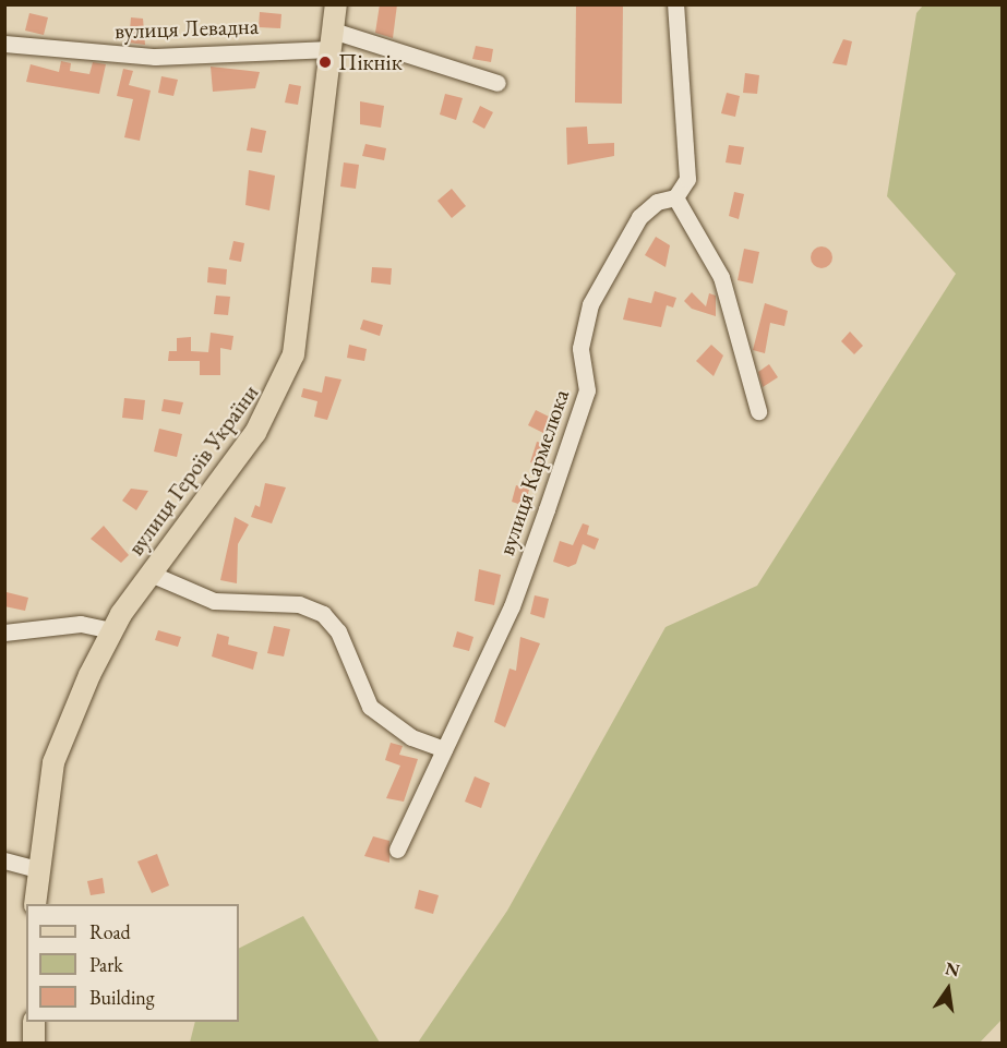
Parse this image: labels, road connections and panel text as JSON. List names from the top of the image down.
{
  "streets": {
    "main road": ["вулиця Героїв України"],
    "street": ["вулиця Левадна", "вулиця Кармелюка"]
  },
  "crossings": [
    ["вулиця Левадна", "вулиця Героїв України"]
  ],
  "places": ["Пікнік"],
  "legend": ["Road", "Park", "Building"],
  "north": "top"
}
